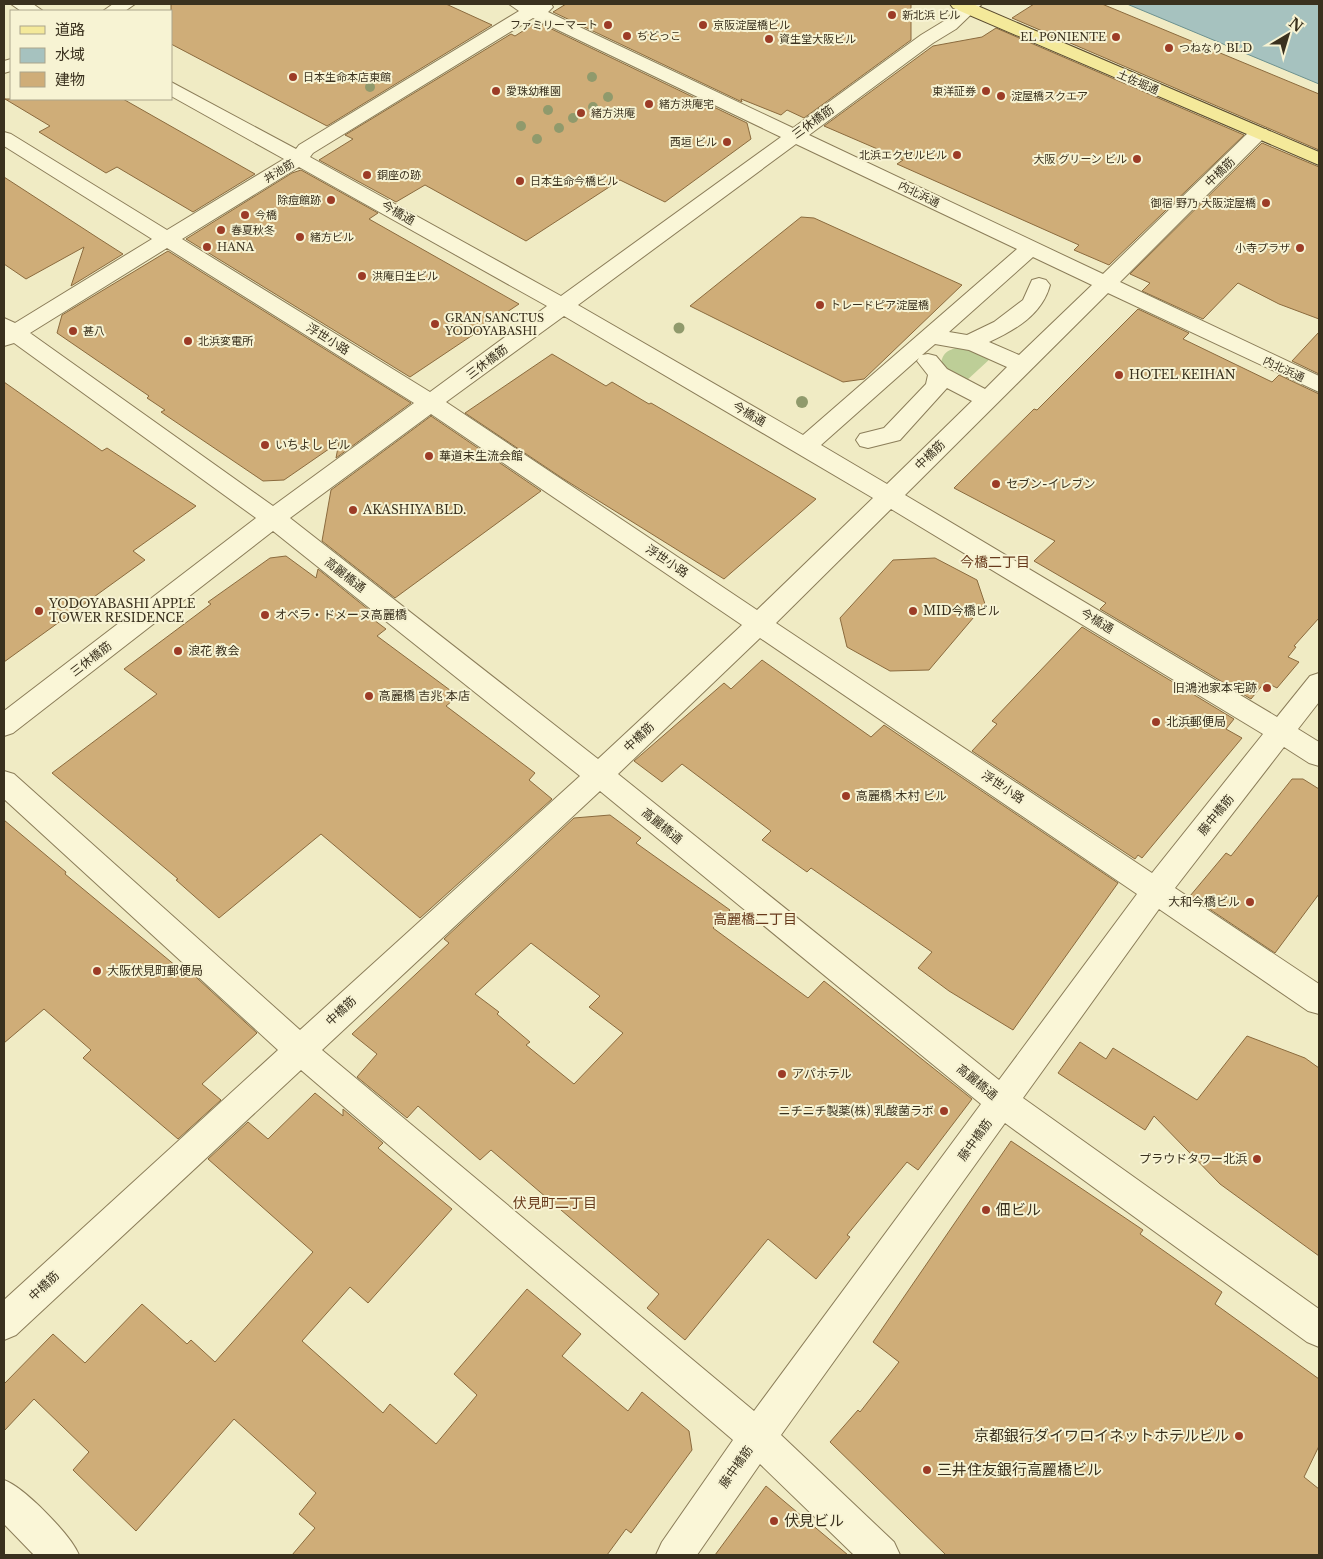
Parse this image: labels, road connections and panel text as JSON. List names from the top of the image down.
{
  "streets": {
    "main road": ["土佐堀通"],
    "street": [
      "三休橋筋",
      "丼池筋",
      "中橋筋",
      "内北浜通",
      "今橋通",
      "浮世小路",
      "高麗橋通",
      "藤中橋筋"
    ]
  },
  "crossings": [
    ["土佐堀通", "三休橋筋"],
    ["土佐堀通", "中橋筋"],
    ["三休橋筋", "内北浜通"],
    ["三休橋筋", "今橋通"],
    ["三休橋筋", "浮世小路"],
    ["三休橋筋", "高麗橋通"],
    ["丼池筋", "内北浜通"],
    ["丼池筋", "今橋通"],
    ["丼池筋", "浮世小路"],
    ["丼池筋", "高麗橋通"],
    ["中橋筋", "内北浜通"],
    ["中橋筋", "今橋通"],
    ["中橋筋", "浮世小路"],
    ["中橋筋", "高麗橋通"],
    ["今橋通", "藤中橋筋"],
    ["浮世小路", "藤中橋筋"],
    ["高麗橋通", "藤中橋筋"]
  ],
  "districts": ["今橋二丁目", "高麗橋二丁目", "伏見町二丁目"],
  "places": [
    "新北浜 ビル",
    "ファミリーマート",
    "京阪淀屋橋ビル",
    "ぢどっこ",
    "EL PONIENTE",
    "資生堂大阪ビル",
    "つねなり BLD",
    "日本生命本店東館",
    "愛珠幼稚園",
    "東洋証券",
    "淀屋橋スクエア",
    "緒方洪庵宅",
    "緒方洪庵",
    "西垣 ビル",
    "北浜エクセルビル",
    "大阪 グリーン ビル",
    "銅座の跡",
    "日本生命今橋ビル",
    "除痘館跡",
    "御宿 野乃 大阪淀屋橋",
    "今橋",
    "春夏秋冬",
    "緒方ビル",
    "HANA",
    "小寺プラザ",
    "洪庵日生ビル",
    "トレードピア淀屋橋",
    "GRAN SANCTUS YODOYABASHI",
    "甚八",
    "北浜変電所",
    "HOTEL KEIHAN",
    "いちよし ビル",
    "華道未生流会館",
    "セブン-イレブン",
    "AKASHIYA BLD.",
    "YODOYABASHI APPLE TOWER RESIDENCE",
    "MID今橋ビル",
    "オペラ・ドメーヌ高麗橋",
    "浪花 教会",
    "旧鴻池家本宅跡",
    "高麗橋 吉兆 本店",
    "北浜郵便局",
    "高麗橋 木村 ビル",
    "大和今橋ビル",
    "大阪伏見町郵便局",
    "アパホテル",
    "ニチニチ製薬(株) 乳酸菌ラボ",
    "プラウドタワー北浜",
    "佃ビル",
    "京都銀行ダイワロイネットホテルビル",
    "三井住友銀行高麗橋ビル",
    "伏見ビル"
  ],
  "legend": ["道路", "水域", "建物"],
  "north": "top right"
}
